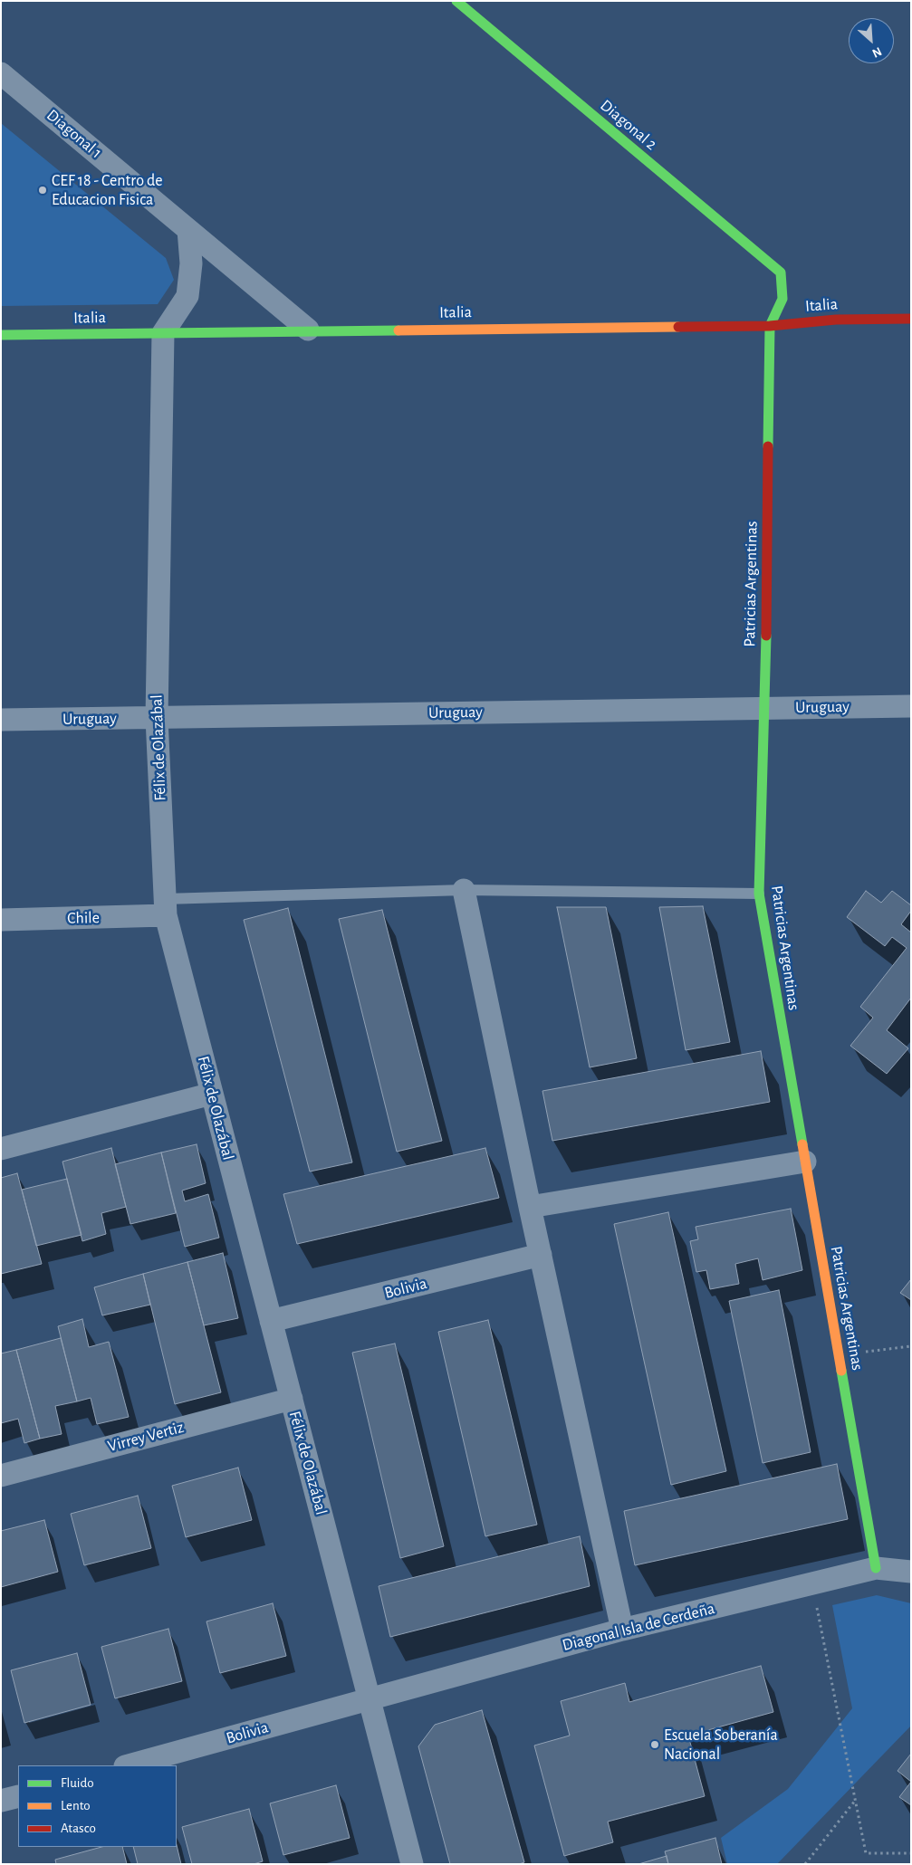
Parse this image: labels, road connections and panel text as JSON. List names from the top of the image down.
{
  "streets": {
    "street": [
      "Diagonal 2",
      "Diagonal 1",
      "Italia",
      "Patricias Argentinas",
      "Uruguay",
      "Félix de Olazábal",
      "Chile",
      "Bolivia",
      "Virrey Vertiz",
      "Diagonal Isla de Cerdeña"
    ]
  },
  "crossings": [
    ["Diagonal 2", "Patricias Argentinas"],
    ["Diagonal 1", "Italia"],
    ["Italia", "Patricias Argentinas"],
    ["Italia", "Félix de Olazábal"],
    ["Patricias Argentinas", "Uruguay"],
    ["Patricias Argentinas", "Diagonal Isla de Cerdeña"],
    ["Uruguay", "Félix de Olazábal"],
    ["Félix de Olazábal", "Chile"],
    ["Félix de Olazábal", "Bolivia"],
    ["Félix de Olazábal", "Virrey Vertiz"],
    ["Félix de Olazábal", "Diagonal Isla de Cerdeña"],
    ["Bolivia", "Diagonal Isla de Cerdeña"]
  ],
  "places": ["CEF 18 - Centro de Educacion Fisica", "Escuela Soberanía Nacional"],
  "legend": ["Fluido", "Lento", "Atasco"],
  "north": "bottom right"
}
